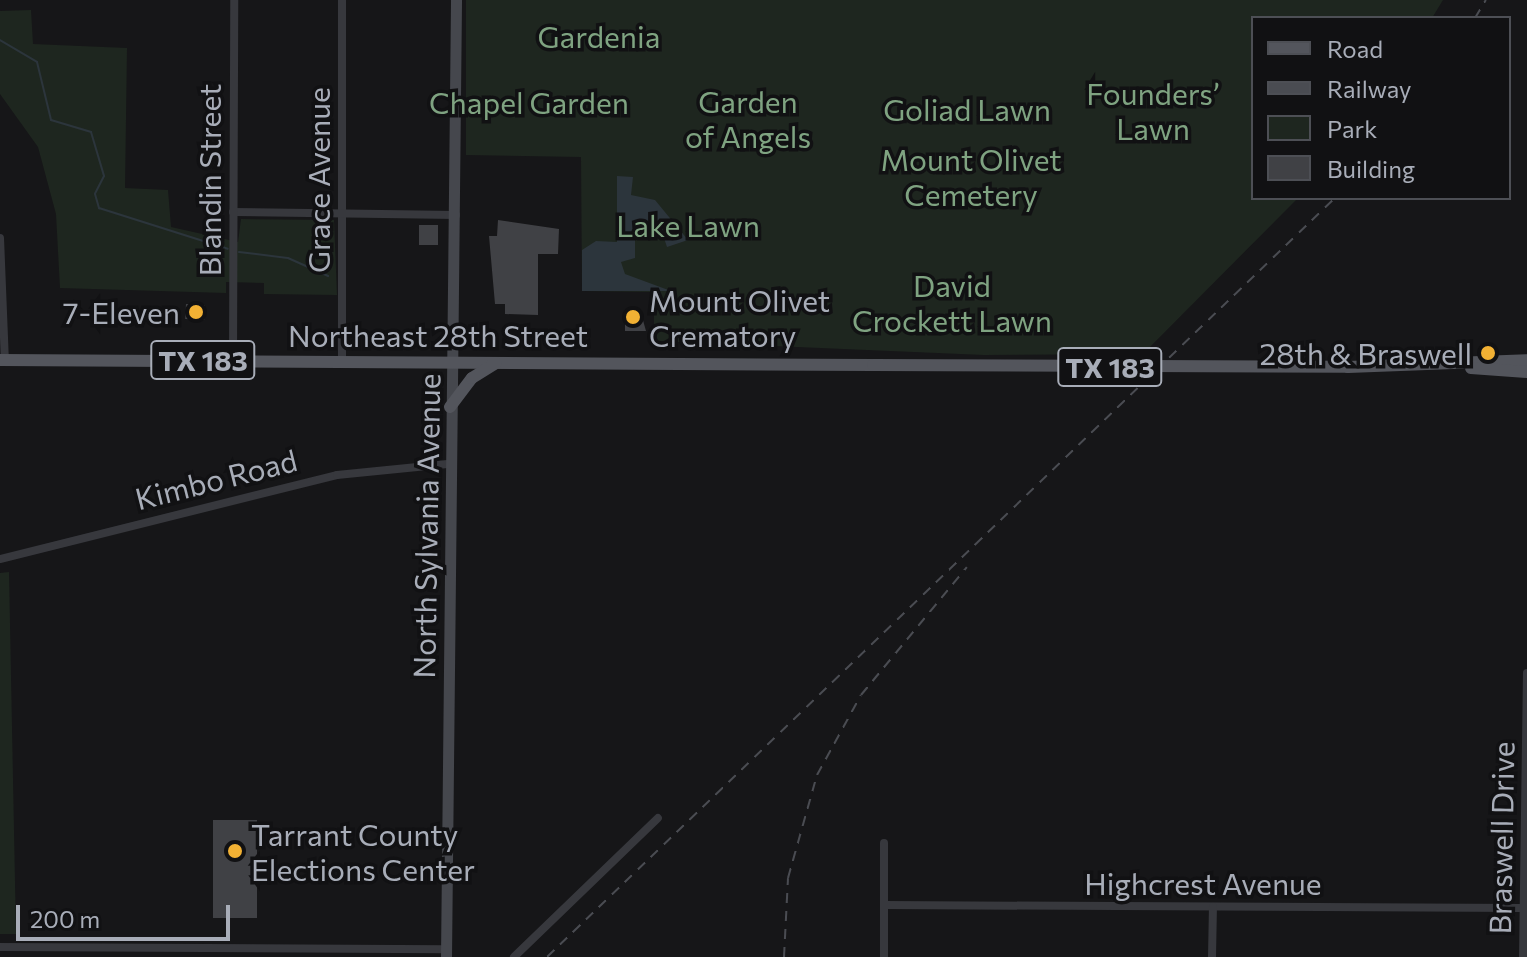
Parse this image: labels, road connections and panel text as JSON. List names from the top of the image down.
{
  "streets": {
    "main road": ["Northeast 28th Street", "TX 183", "North Sylvania Avenue"],
    "street": [
      "Blandin Street",
      "Grace Avenue",
      "Kimbo Road",
      "Braswell Drive",
      "Highcrest Avenue"
    ]
  },
  "crossings": [
    ["Blandin Street", "Northeast 28th Street"],
    ["Grace Avenue", "Northeast 28th Street"],
    ["Northeast 28th Street", "North Sylvania Avenue"],
    ["Kimbo Road", "North Sylvania Avenue"],
    ["Braswell Drive", "Highcrest Avenue"]
  ],
  "parks": [
    "Gardenia",
    "Founders’ Lawn",
    "Garden of Angels",
    "Chapel Garden",
    "Goliad Lawn",
    "Mount Olivet Cemetery",
    "Lake Lawn",
    "David Crockett Lawn"
  ],
  "places": [
    "7-Eleven",
    "Mount Olivet Crematory",
    "28th & Braswell",
    "Tarrant County Elections Center"
  ],
  "legend": [
    "Road",
    "Railway",
    "Park",
    "Building"
  ],
  "scale_bar": "200 m"
}
